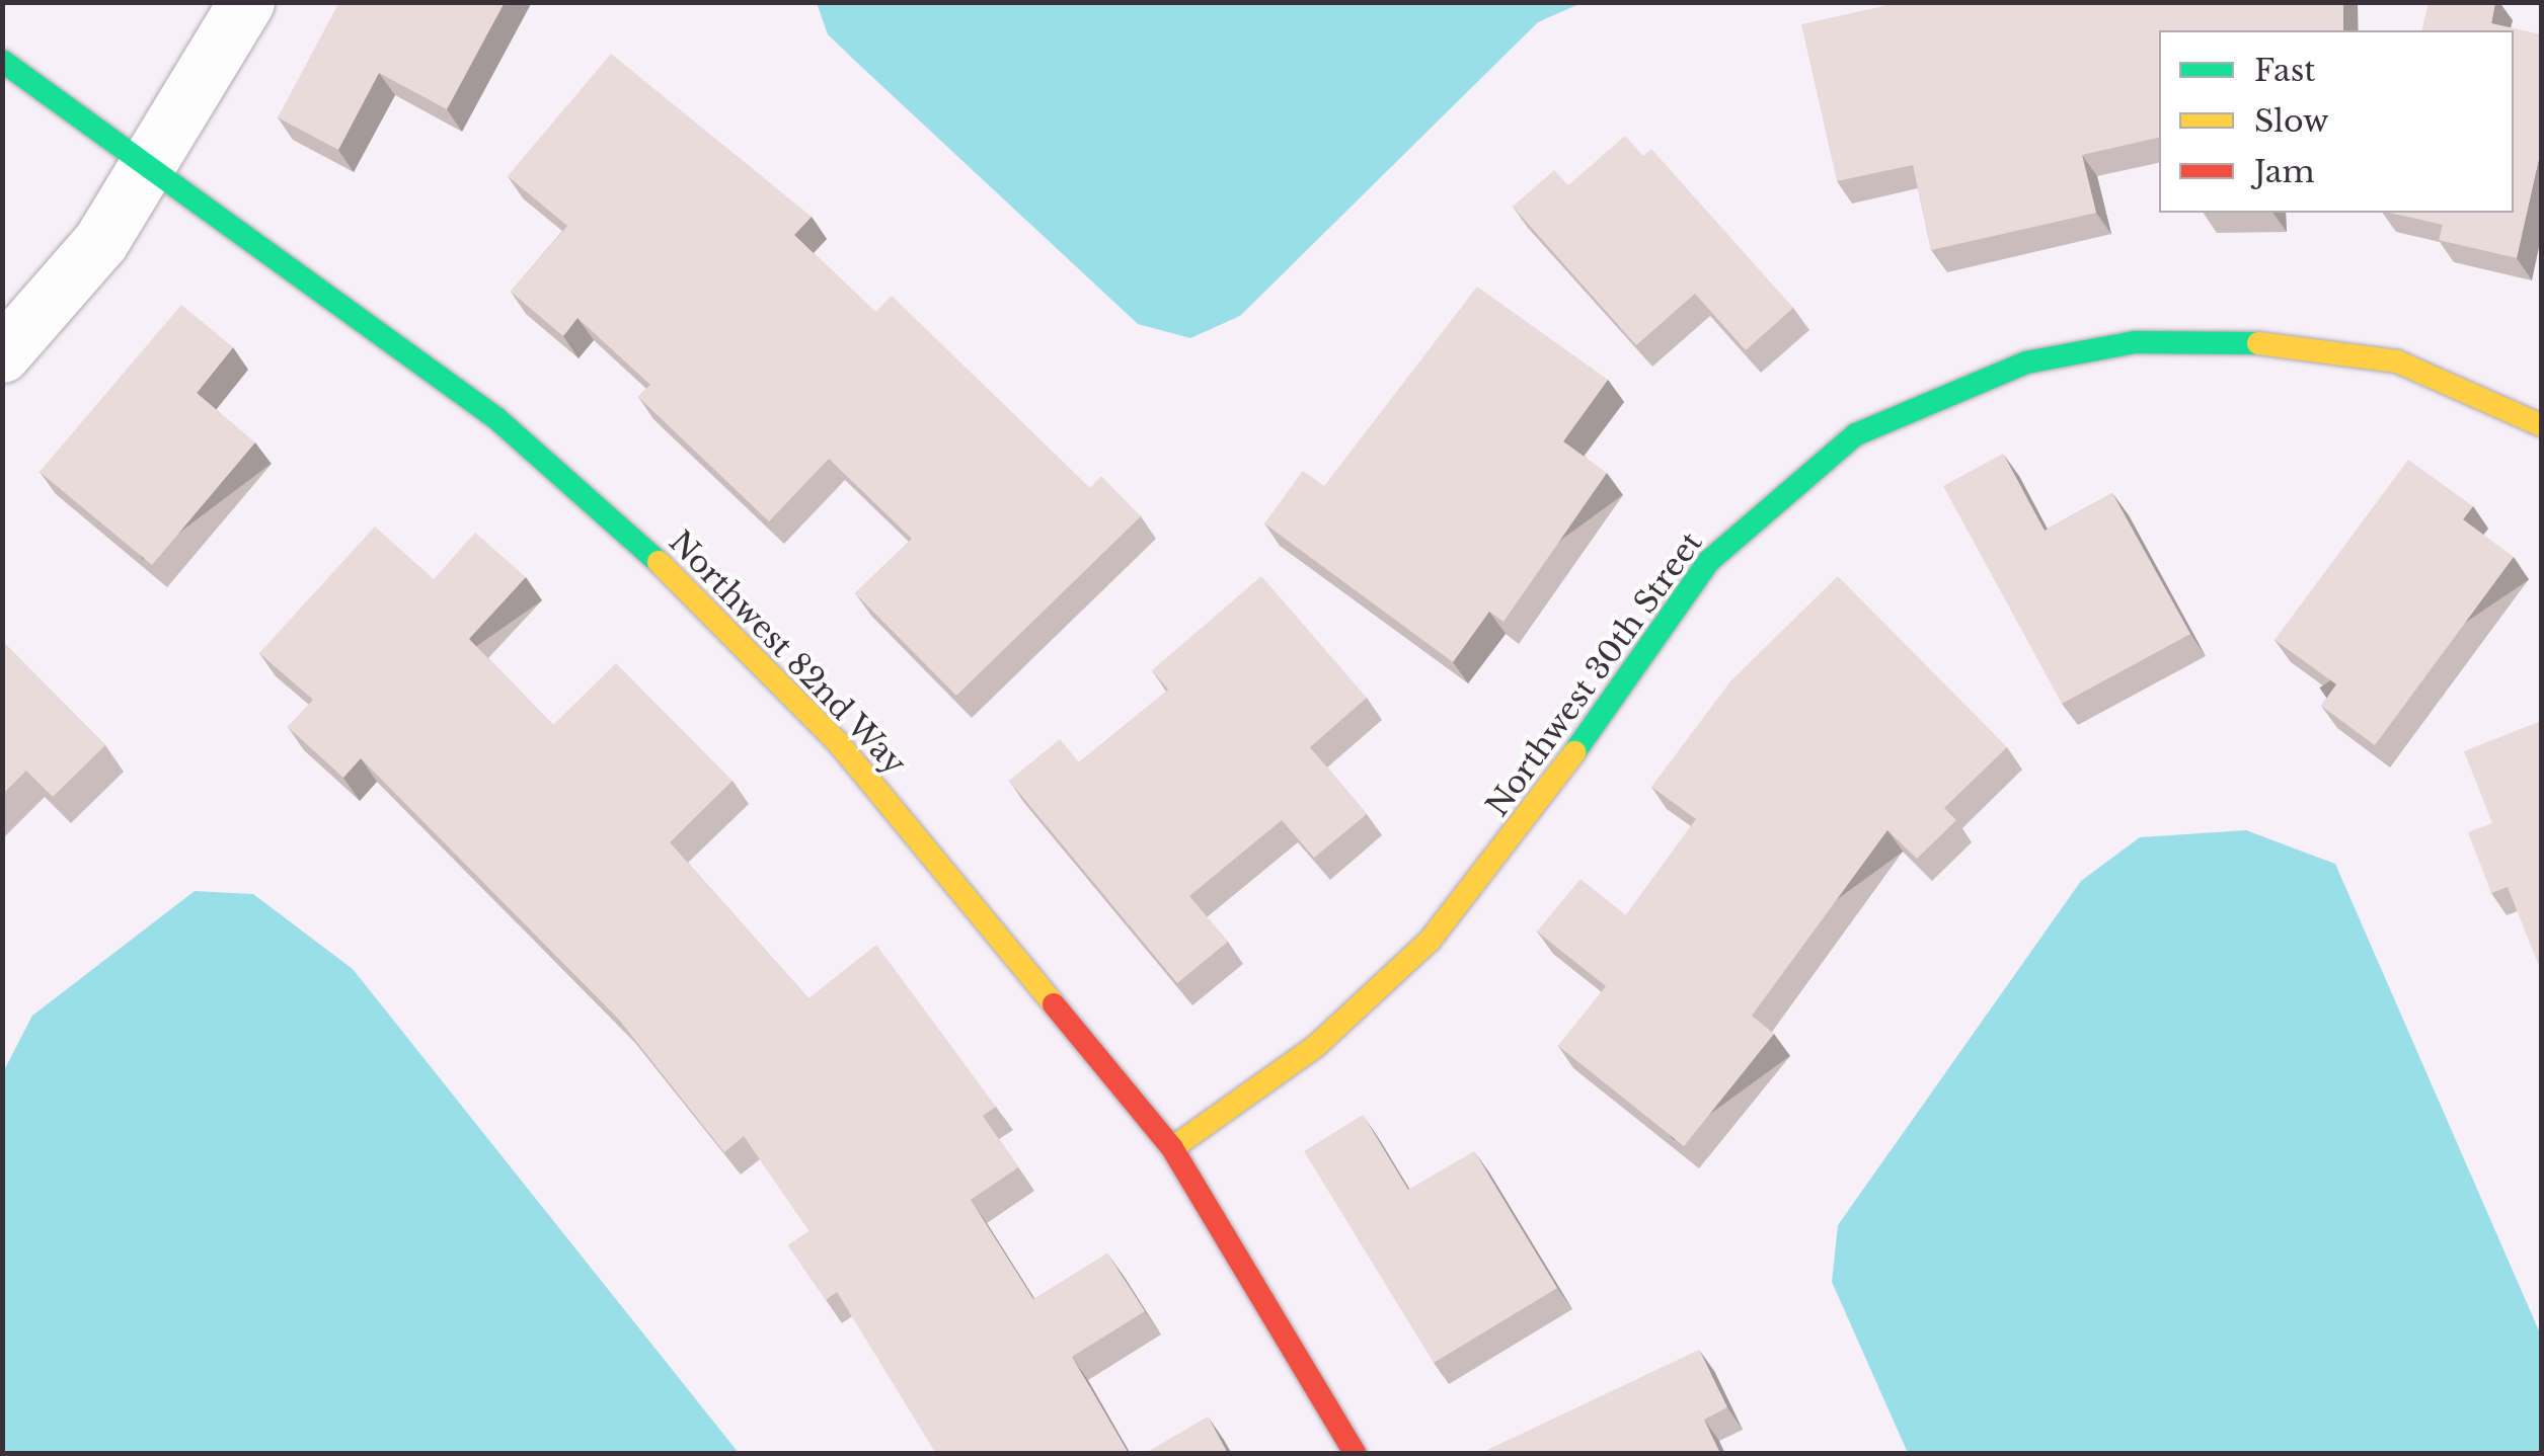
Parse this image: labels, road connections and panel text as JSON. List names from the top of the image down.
{
  "streets": {
    "street": ["Northwest 82nd Way", "Northwest 30th Street"]
  },
  "crossings": [
    ["Northwest 82nd Way", "Northwest 30th Street"]
  ],
  "legend": ["Fast", "Slow", "Jam"]
}
